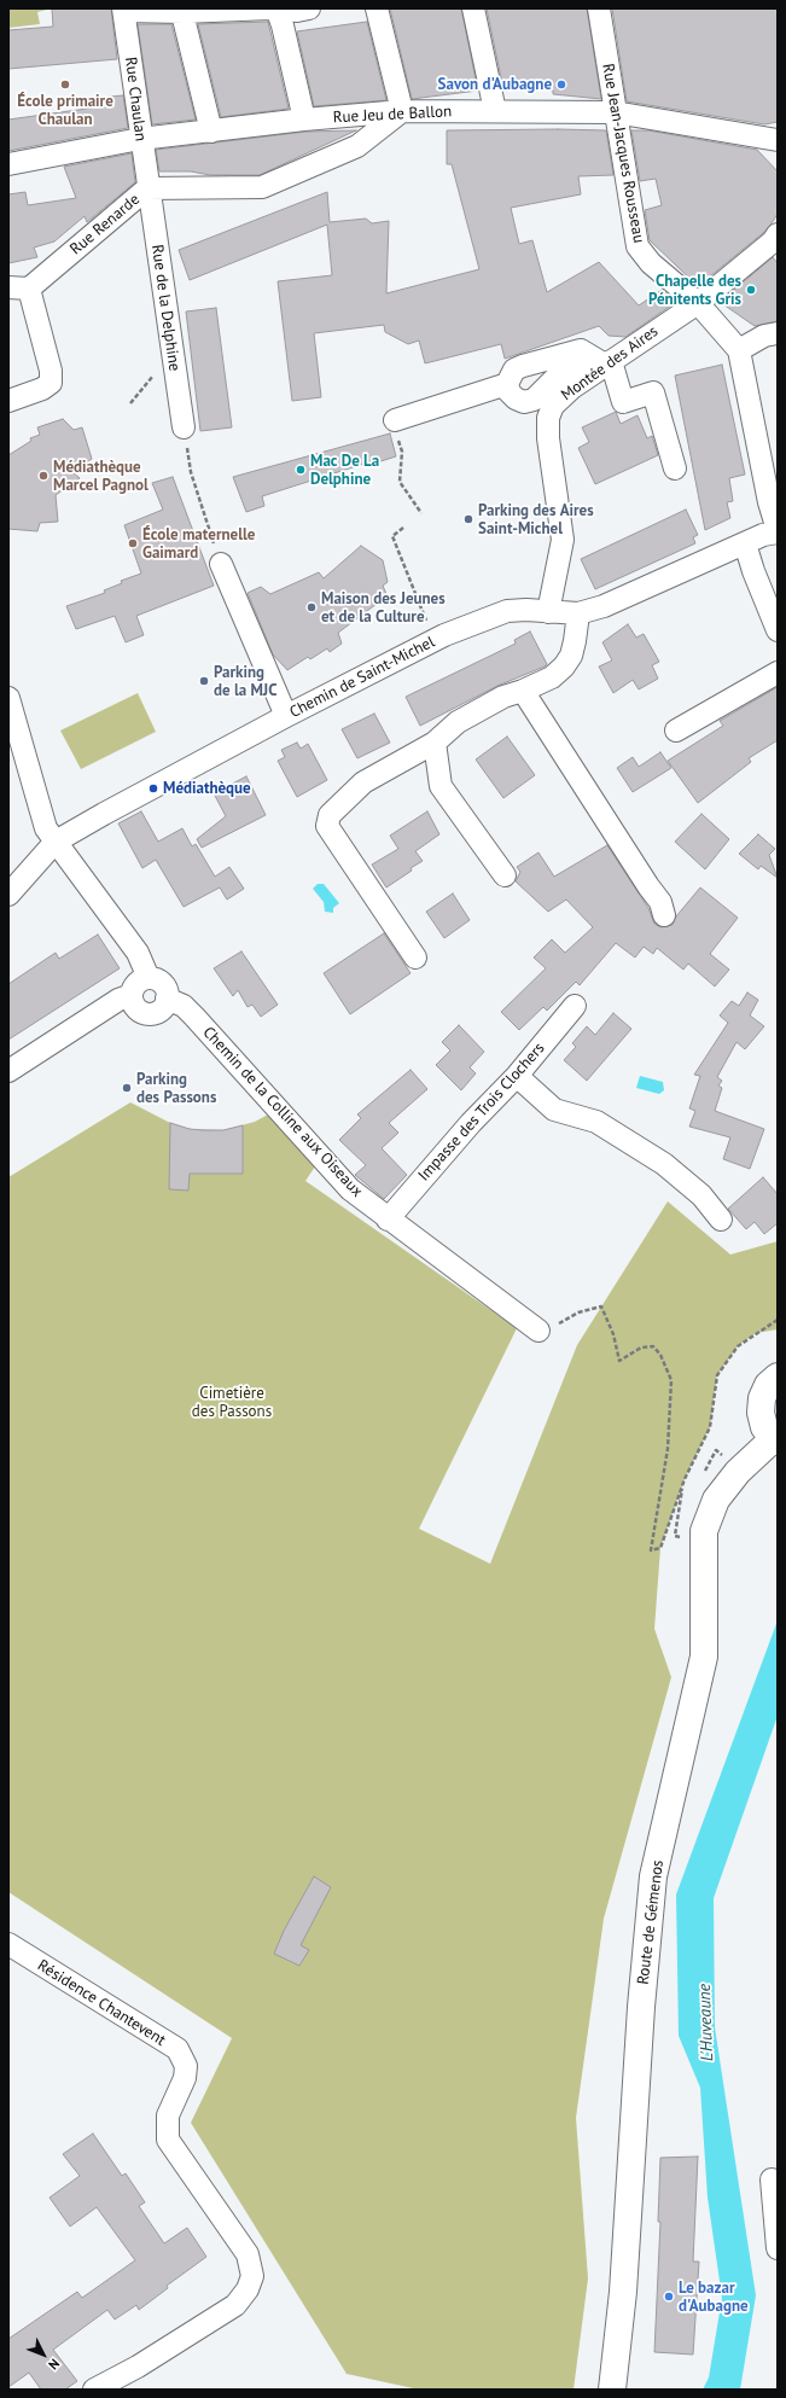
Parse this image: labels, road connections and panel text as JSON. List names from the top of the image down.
{
  "streets": {
    "main road": ["Route de Gémenos"],
    "street": [
      "Rue Chaulan",
      "Rue Jeu de Ballon",
      "Rue Jean-Jacques Rousseau",
      "Rue Renarde",
      "Rue de la Delphine",
      "Montée des Aires",
      "Chemin de Saint-Michel",
      "Chemin de la Colline aux Oiseaux",
      "Impasse des Trois Clochers",
      "Résidence Chantevent"
    ]
  },
  "crossings": [
    ["Rue Chaulan", "Rue Jeu de Ballon"],
    ["Rue Chaulan", "Rue Renarde"],
    ["Rue Chaulan", "Rue de la Delphine"],
    ["Rue Jeu de Ballon", "Rue Jean-Jacques Rousseau"],
    ["Rue Jeu de Ballon", "Rue Renarde"],
    ["Rue Jean-Jacques Rousseau", "Montée des Aires"],
    ["Rue Renarde", "Rue de la Delphine"],
    ["Montée des Aires", "Chemin de Saint-Michel"],
    ["Chemin de la Colline aux Oiseaux", "Impasse des Trois Clochers"]
  ],
  "water": ["L'Huveaune"],
  "parks": ["Cimetière des Passons"],
  "places": [
    "École primaire Chaulan",
    "Savon d'Aubagne",
    "Chapelle des Pénitents Gris",
    "Mac De La Delphine",
    "Médiathèque Marcel Pagnol",
    "Parking des Aires Saint-Michel",
    "École maternelle Gaimard",
    "Maison des Jeunes et de la Culture",
    "Parking de la MJC",
    "Médiathèque",
    "Parking des Passons",
    "Le bazar d'Aubagne"
  ],
  "north": "bottom right"
}
